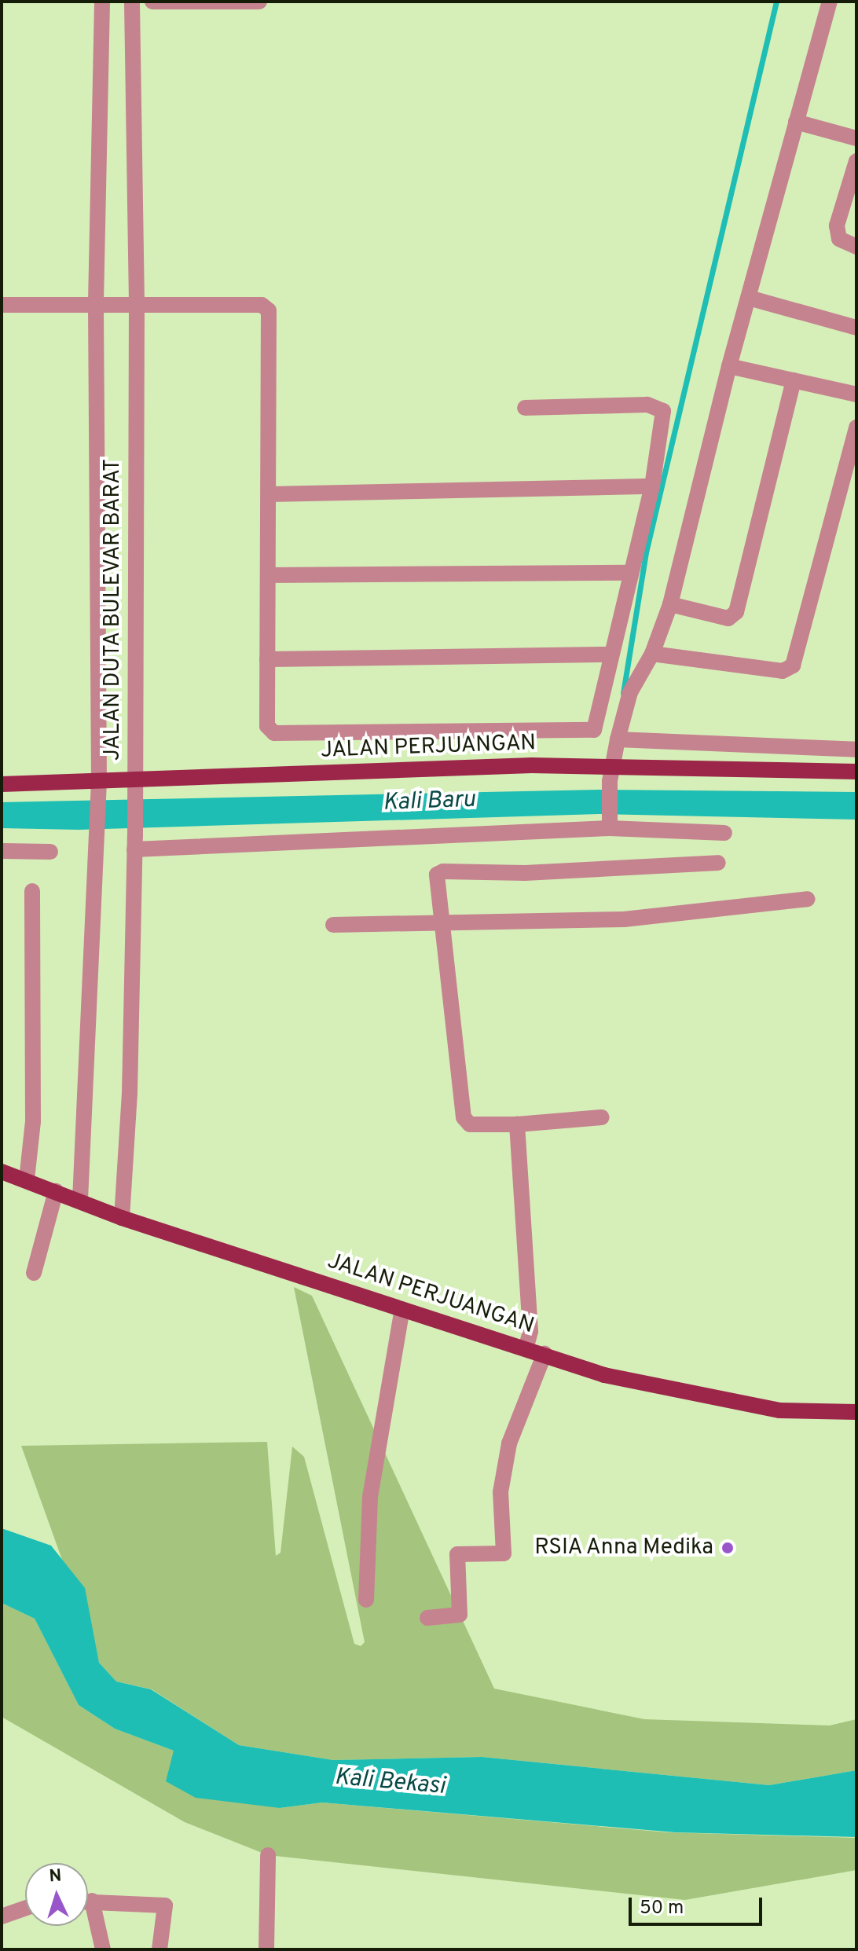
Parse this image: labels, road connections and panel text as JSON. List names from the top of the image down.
{
  "streets": {
    "main road": ["JALAN PERJUANGAN"],
    "street": ["JALAN DUTA BULEVAR BARAT"]
  },
  "crossings": [
    ["JALAN DUTA BULEVAR BARAT", "JALAN PERJUANGAN"]
  ],
  "water": ["Kali Baru", "Kali Bekasi"],
  "places": ["RSIA Anna Medika"],
  "scale_bar": "50 m",
  "north": "top"
}
